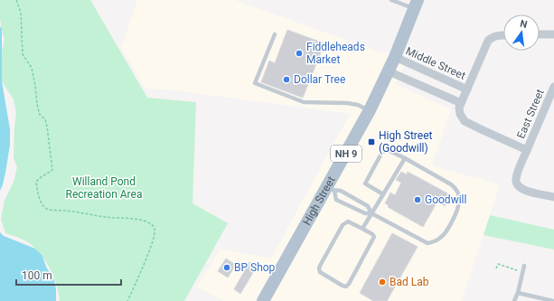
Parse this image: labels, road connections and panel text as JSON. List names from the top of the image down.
{
  "streets": {
    "main road": ["NH 9", "High Street"],
    "street": ["Middle Street", "East Street"]
  },
  "crossings": [
    ["Middle Street", "High Street"]
  ],
  "parks": ["Willand Pond Recreation Area"],
  "places": {
    "other": [
      "Fiddleheads Market",
      "Dollar Tree",
      "Goodwill",
      "BP Shop",
      "Bad Lab"
    ],
    "transit": ["High Street (Goodwill)"]
  },
  "scale_bar": "100 m",
  "north": "top"
}
